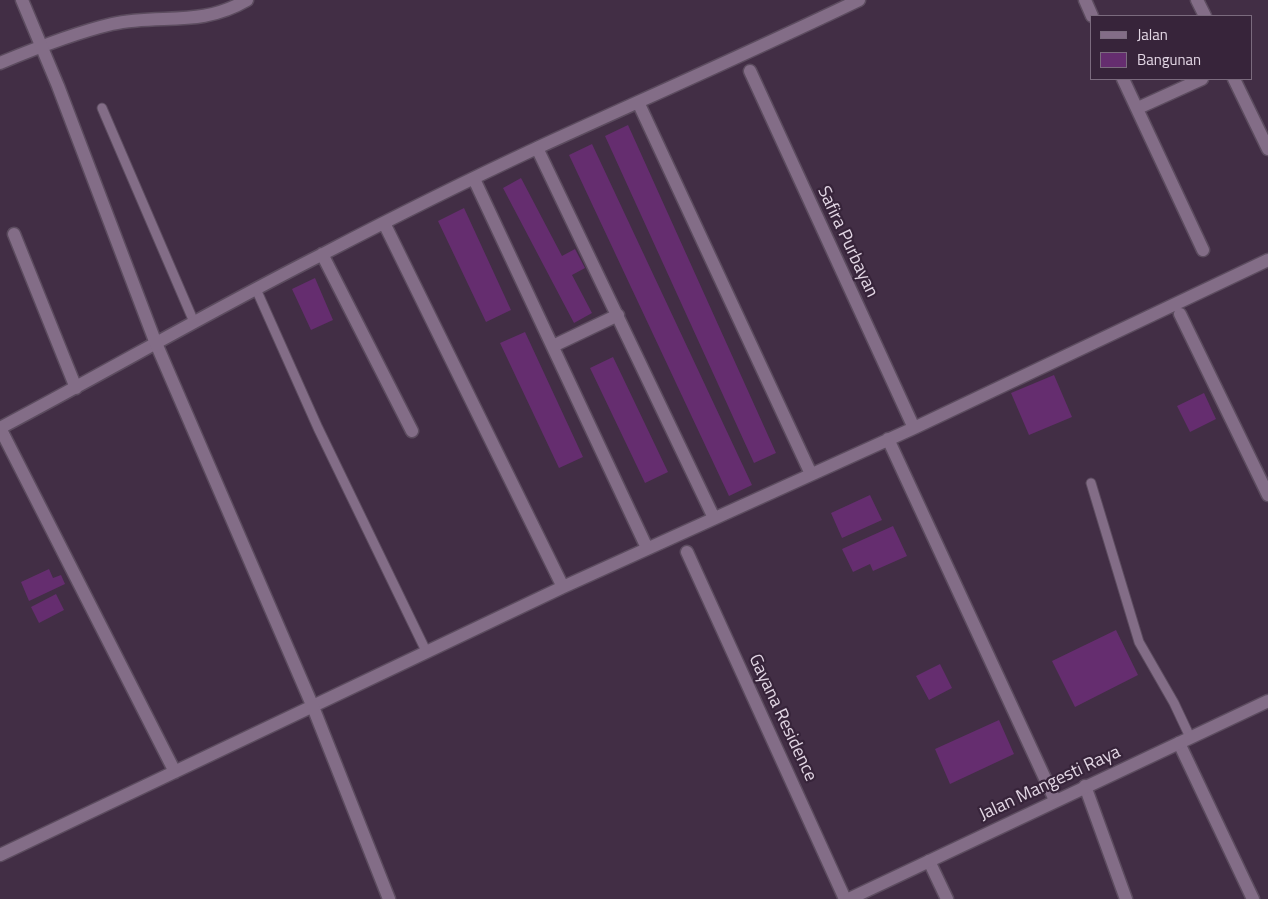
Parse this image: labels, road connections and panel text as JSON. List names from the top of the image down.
{
  "streets": {
    "street": ["Safira Purbayan", "Gayana Residence", "Jalan Mangesti Raya"]
  },
  "crossings": [
    ["Gayana Residence", "Jalan Mangesti Raya"]
  ],
  "legend": ["Jalan", "Bangunan"]
}
